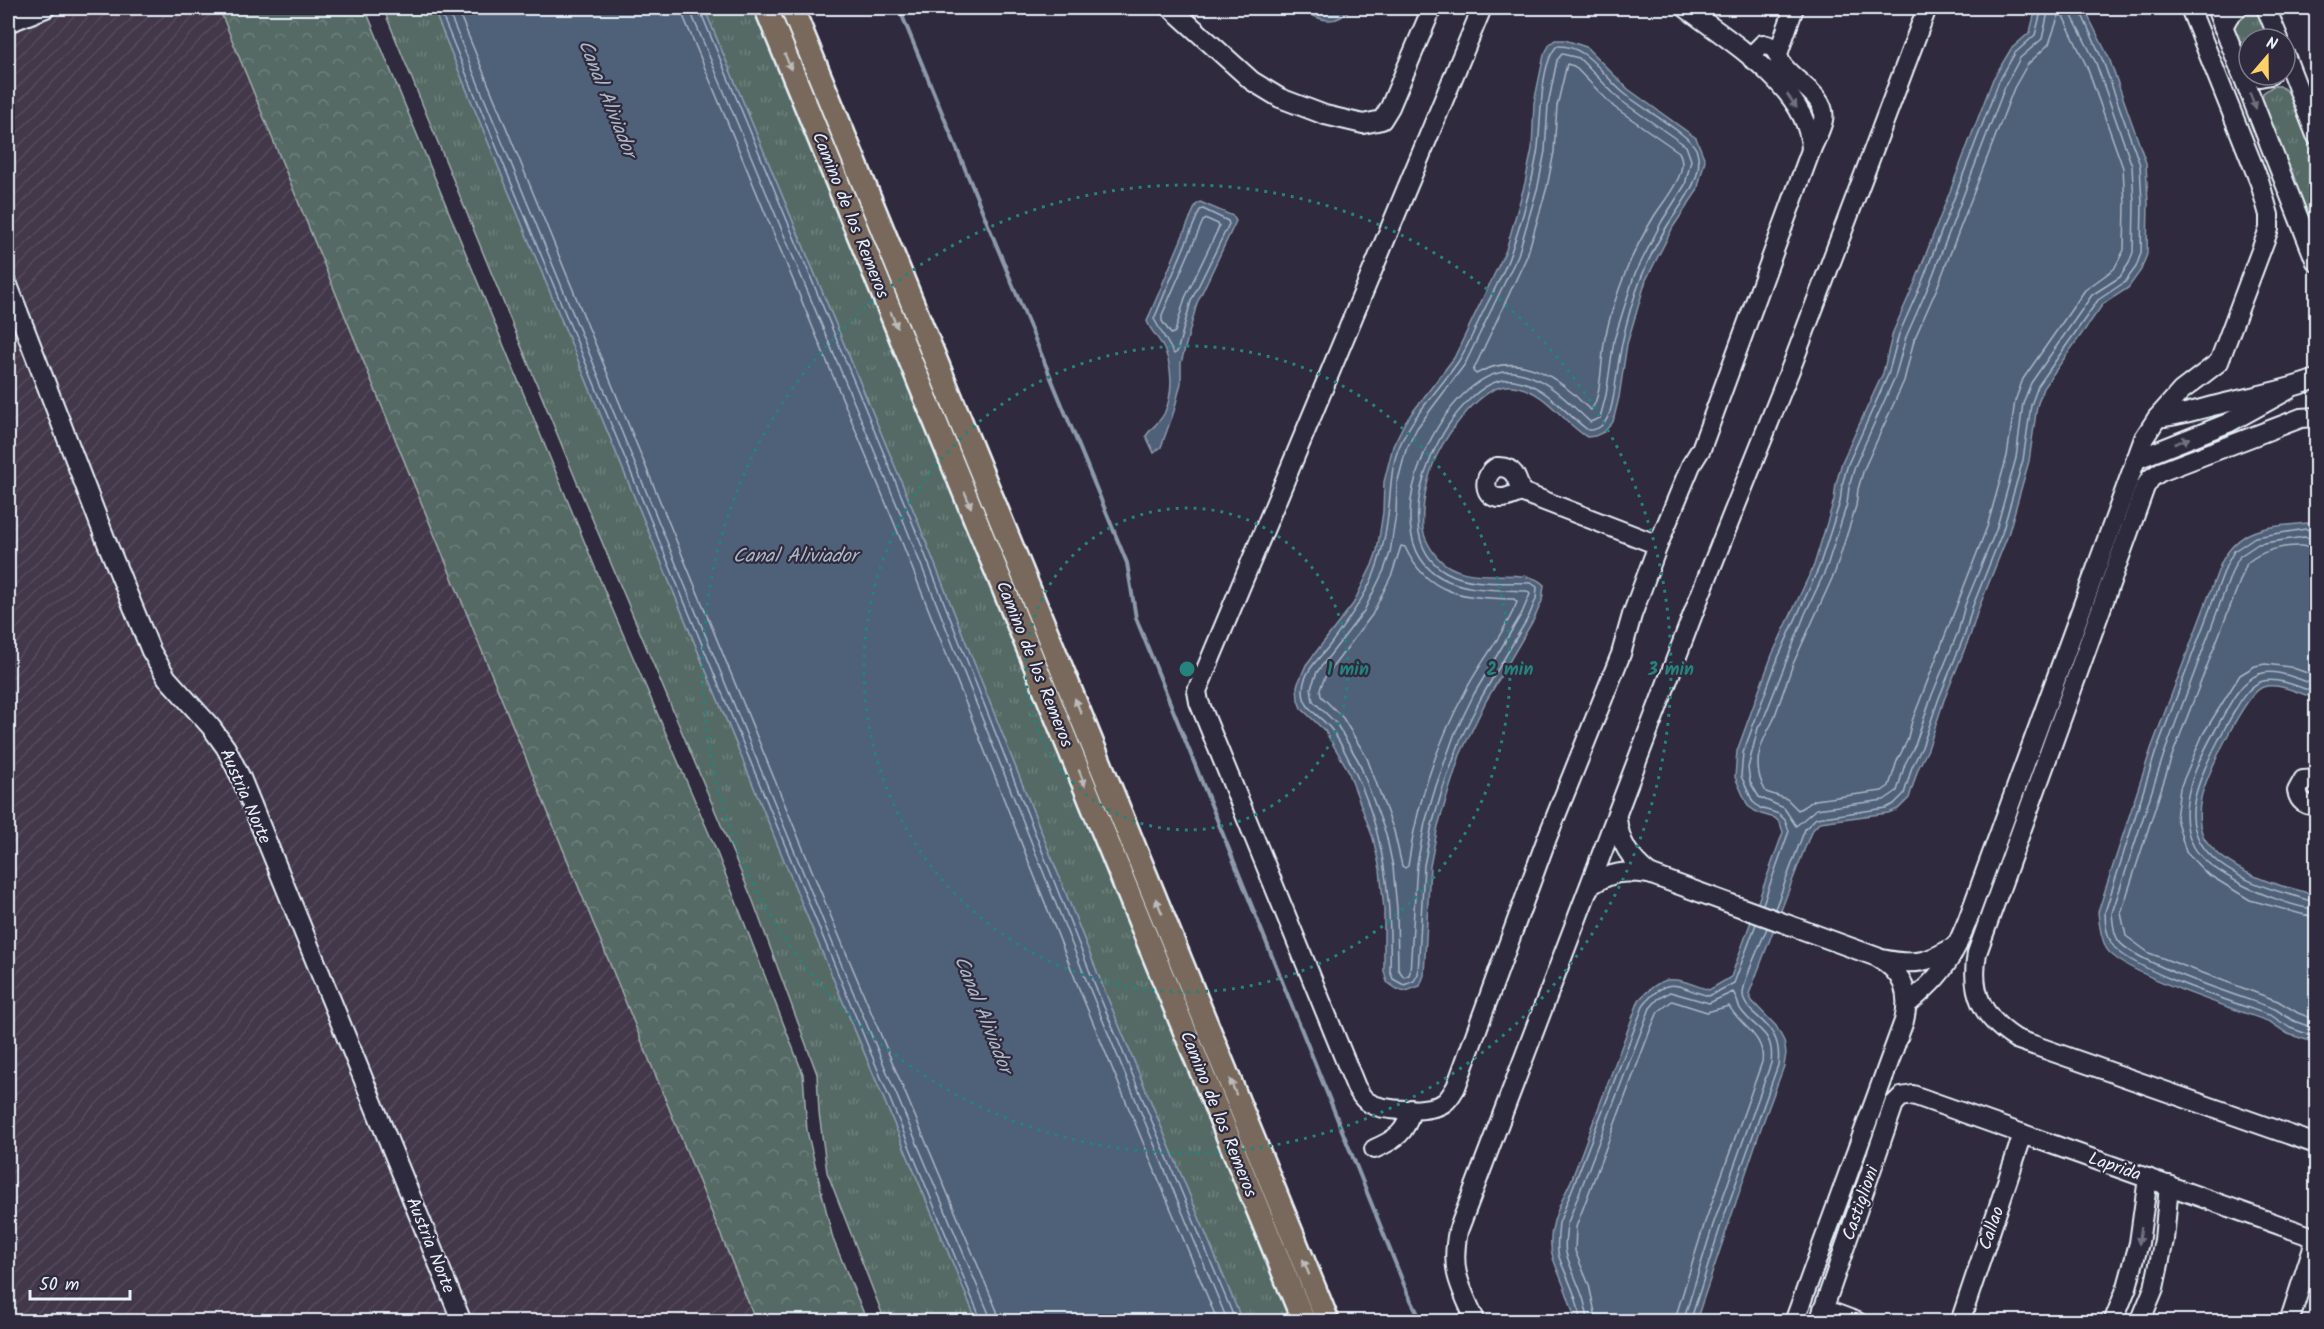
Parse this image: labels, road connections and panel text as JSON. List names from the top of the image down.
{
  "streets": {
    "main road": ["Camino de los Remeros"],
    "street": [
      "Austria Norte",
      "Laprida",
      "Castiglioni",
      "Callao"
    ]
  },
  "crossings": [
    ["Laprida", "Castiglioni"],
    ["Laprida", "Callao"]
  ],
  "water": ["Canal Aliviador"],
  "scale_bar": "50 m",
  "north": "top",
  "rings": ["1 min", "2 min", "3 min"]
}
